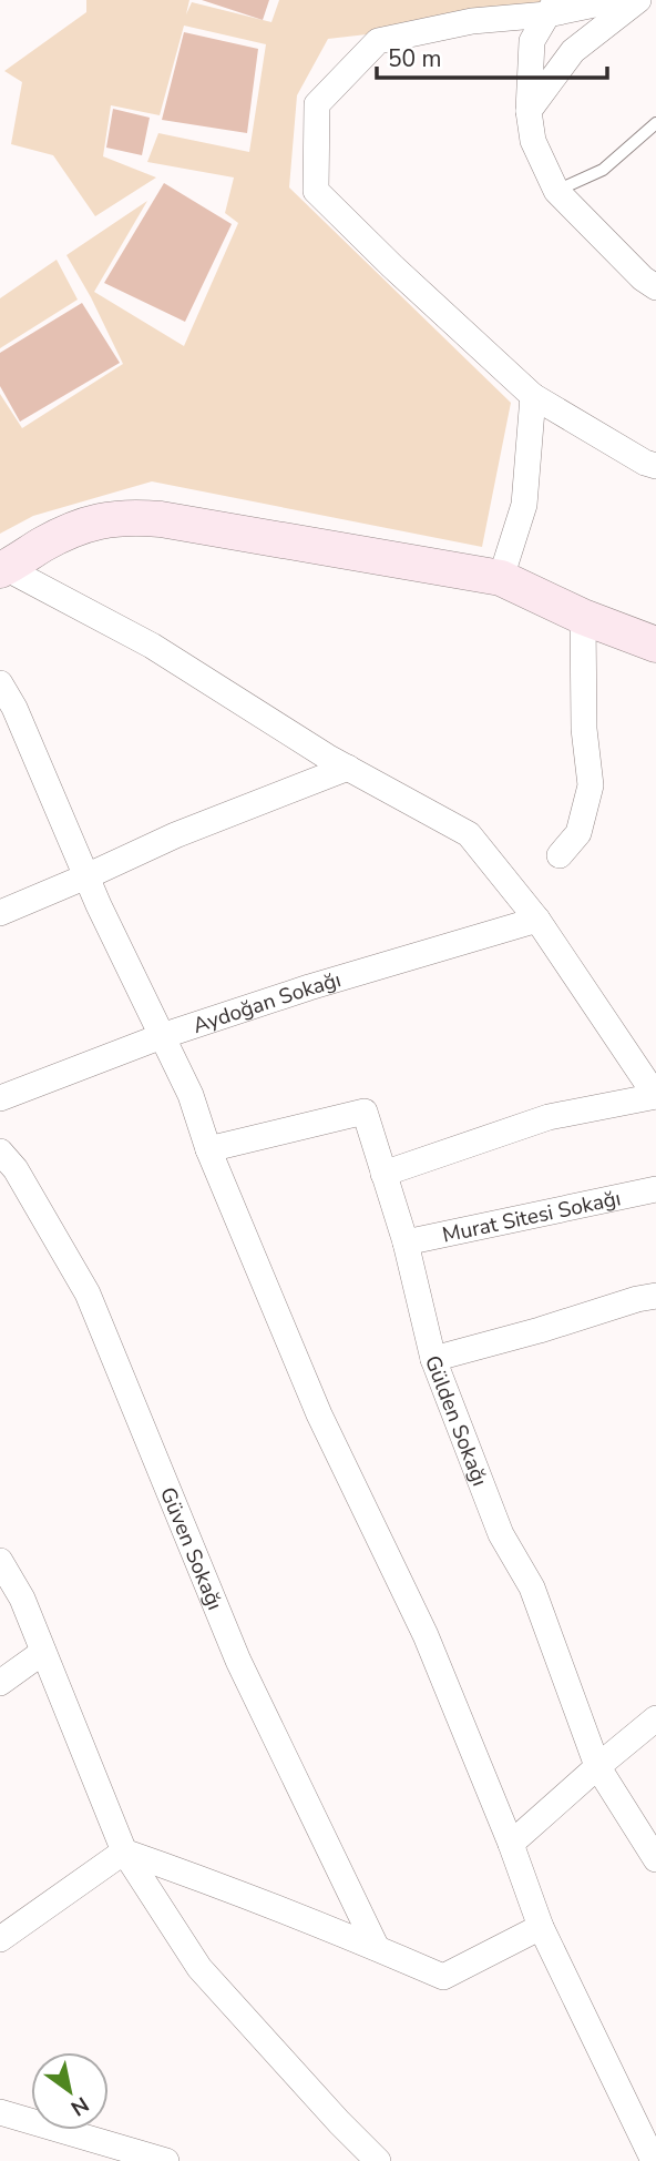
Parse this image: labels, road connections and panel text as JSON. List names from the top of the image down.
{
  "streets": {
    "street": [
      "Aydoğan Sokağı",
      "Murat Sitesi Sokağı",
      "Gülden Sokağı",
      "Güven Sokağı"
    ]
  },
  "crossings": [
    ["Murat Sitesi Sokağı", "Gülden Sokağı"]
  ],
  "scale_bar": "50 m",
  "north": "bottom right"
}
